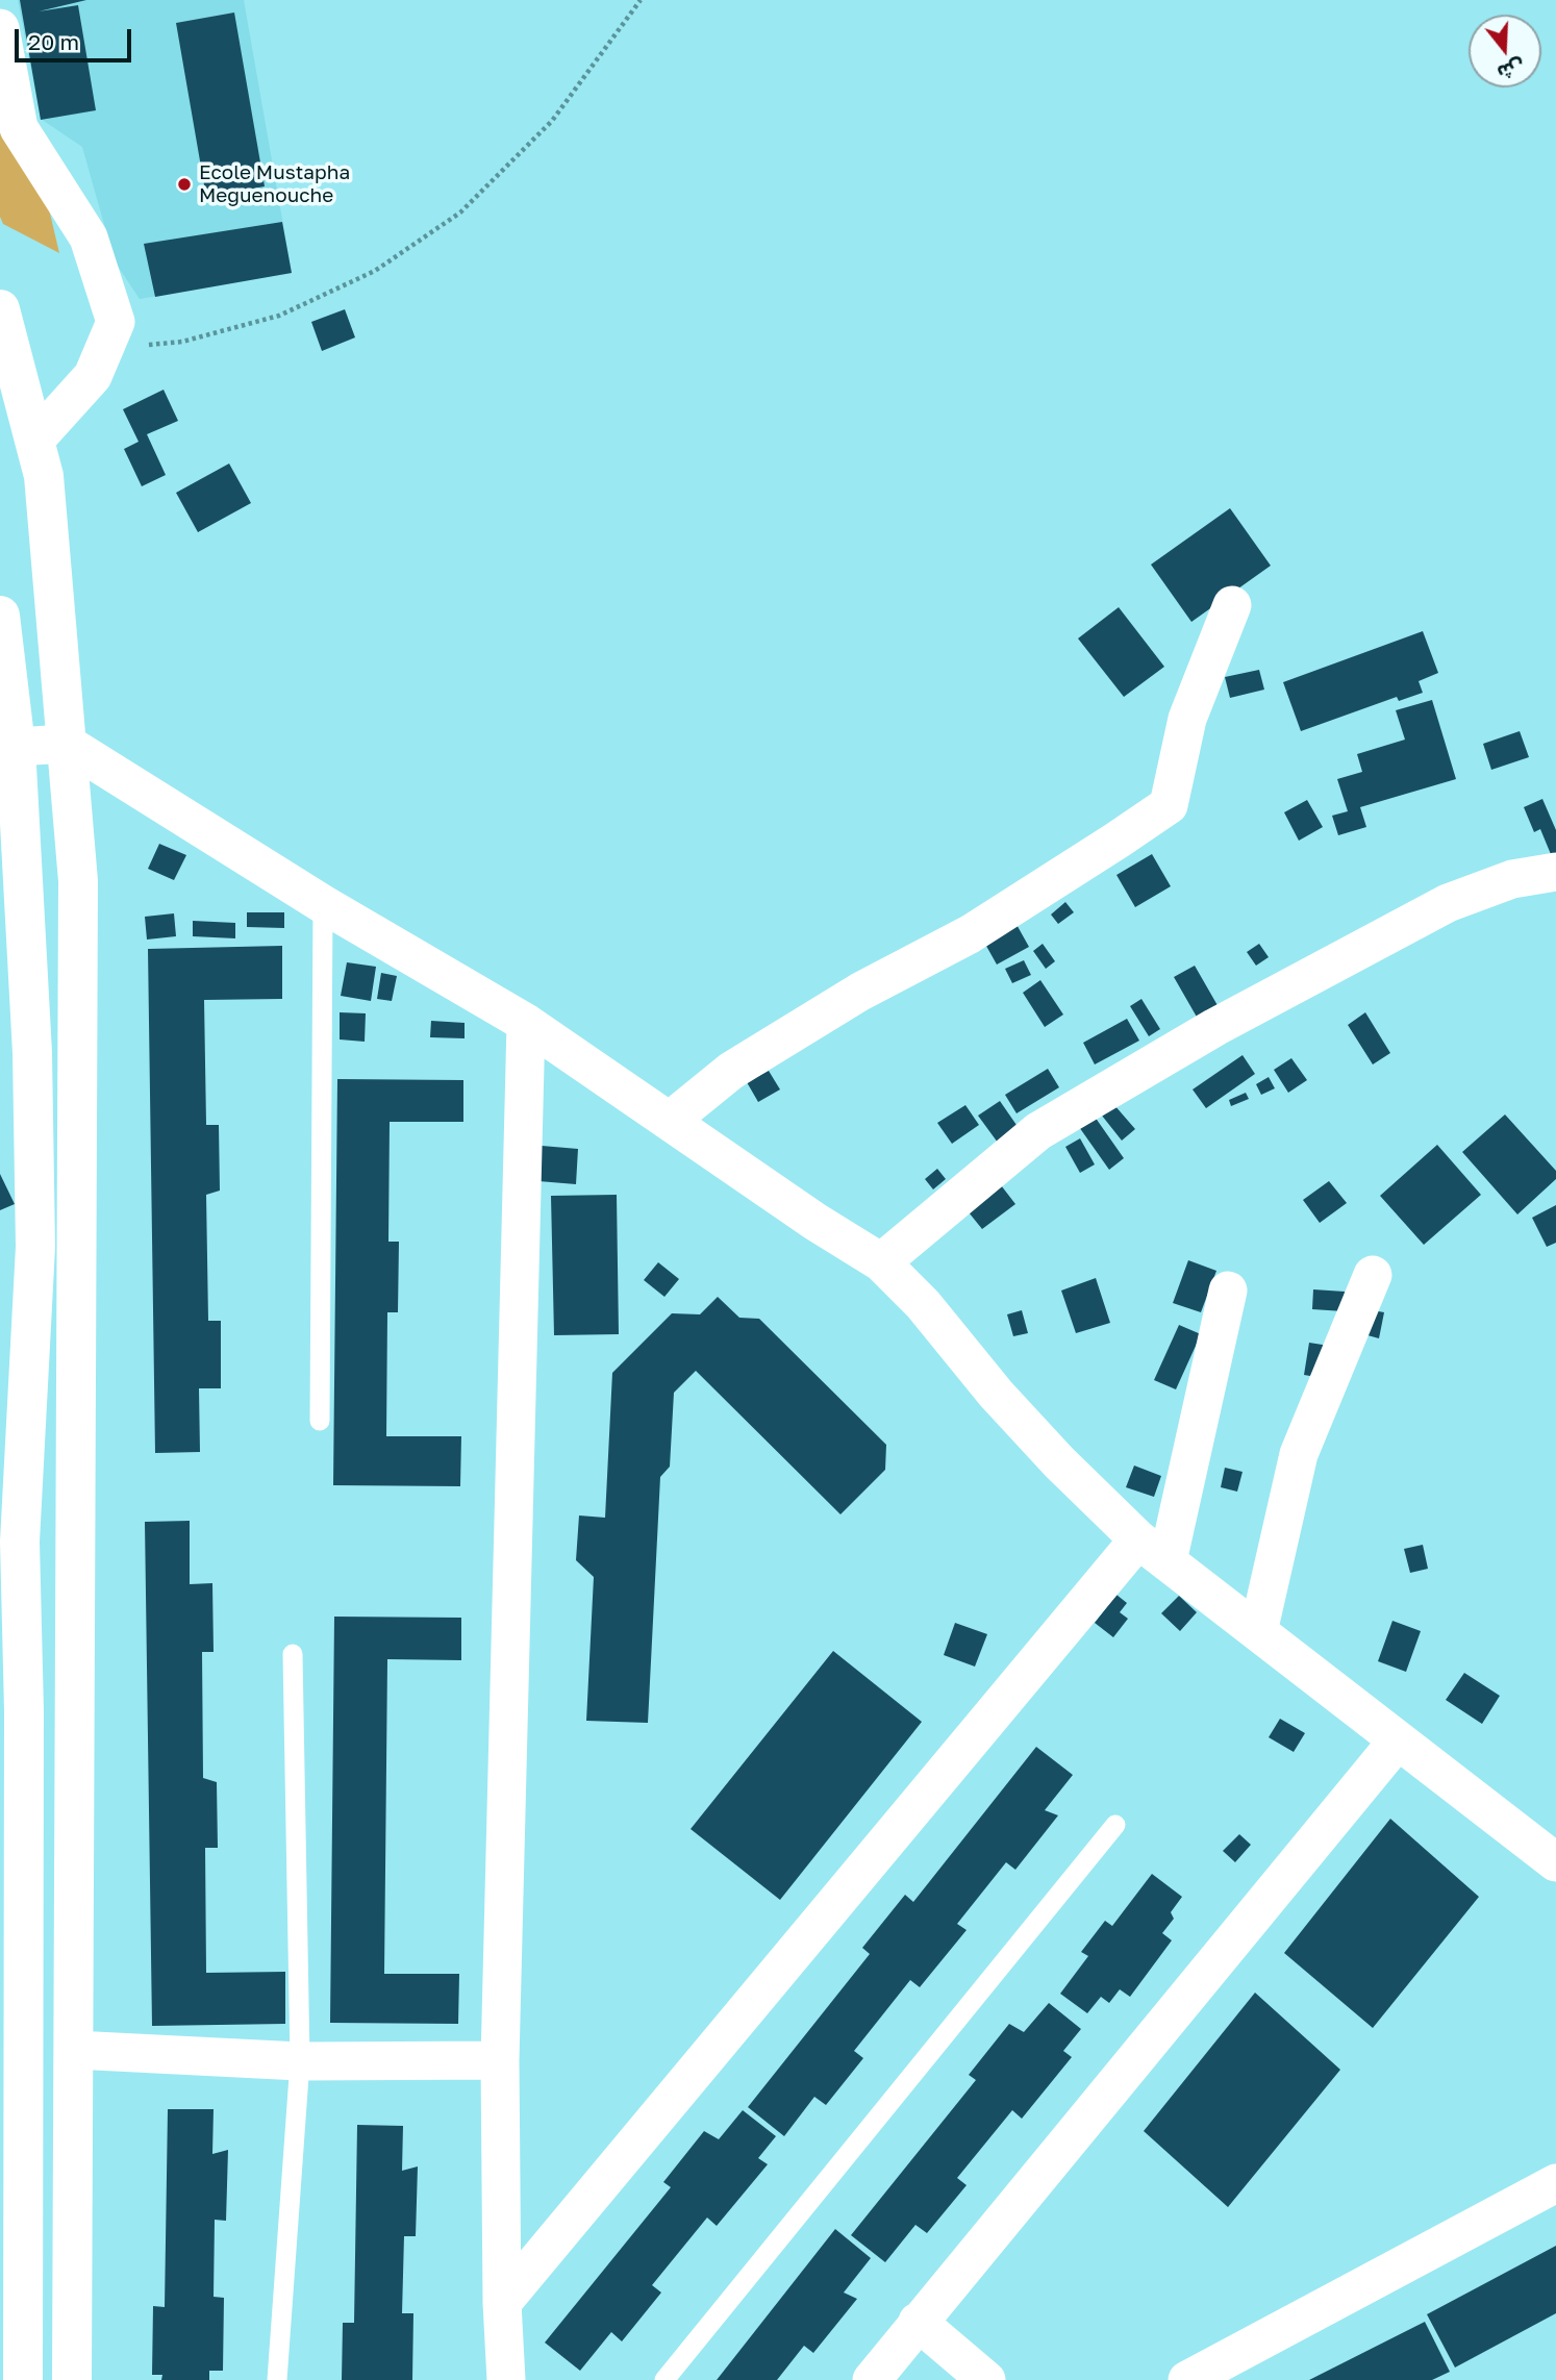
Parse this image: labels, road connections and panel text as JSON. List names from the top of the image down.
{
  "places": ["Ecole Mustapha Meguenouche"],
  "scale_bar": "20 m",
  "north": "bottom"
}
